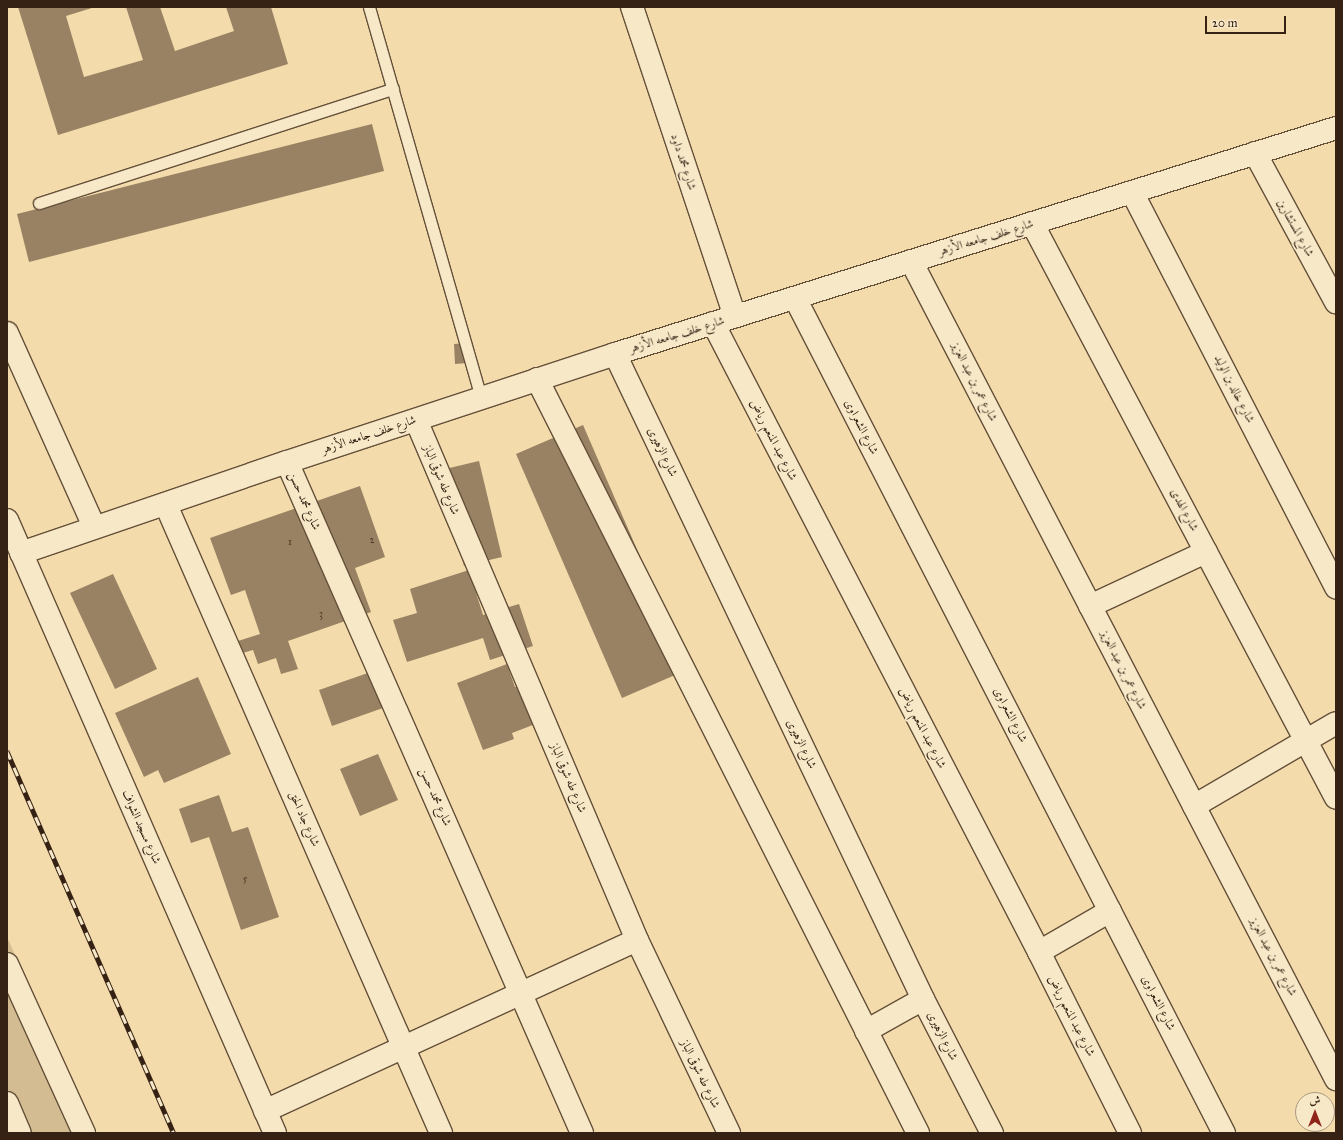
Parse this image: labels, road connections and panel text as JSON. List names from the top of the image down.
{
  "streets": {
    "street": [
      "شارع محمد داود",
      "شارع المستشارين",
      "شارع خلف جامعه الأزهر",
      "شارع عمر بن عبد العزيز",
      "شارع خالد بن الوليد",
      "شارع الشعراوى",
      "شارع عبد المنعم رياض",
      "شارع الزهيرى",
      "شارع طه شوقى الباز",
      "شارع محمد حسن",
      "شارع الهدى",
      "شارع جاد الحق",
      "شارع مسجد الشواف"
    ]
  },
  "crossings": [
    ["شارع محمد داود", "شارع خلف جامعه الأزهر"],
    ["شارع المستشارين", "شارع خلف جامعه الأزهر"],
    ["شارع خلف جامعه الأزهر", "شارع عمر بن عبد العزيز"],
    ["شارع خلف جامعه الأزهر", "شارع خالد بن الوليد"],
    ["شارع خلف جامعه الأزهر", "شارع الشعراوى"],
    ["شارع خلف جامعه الأزهر", "شارع عبد المنعم رياض"],
    ["شارع خلف جامعه الأزهر", "شارع الزهيرى"],
    ["شارع خلف جامعه الأزهر", "شارع طه شوقى الباز"],
    ["شارع خلف جامعه الأزهر", "شارع محمد حسن"],
    ["شارع خلف جامعه الأزهر", "شارع الهدى"],
    ["شارع خلف جامعه الأزهر", "شارع جاد الحق"],
    ["شارع خلف جامعه الأزهر", "شارع مسجد الشواف"]
  ],
  "house_numbers": [
    "2",
    "1",
    "3",
    "5"
  ],
  "scale_bar": "20 m",
  "north": "top"
}
